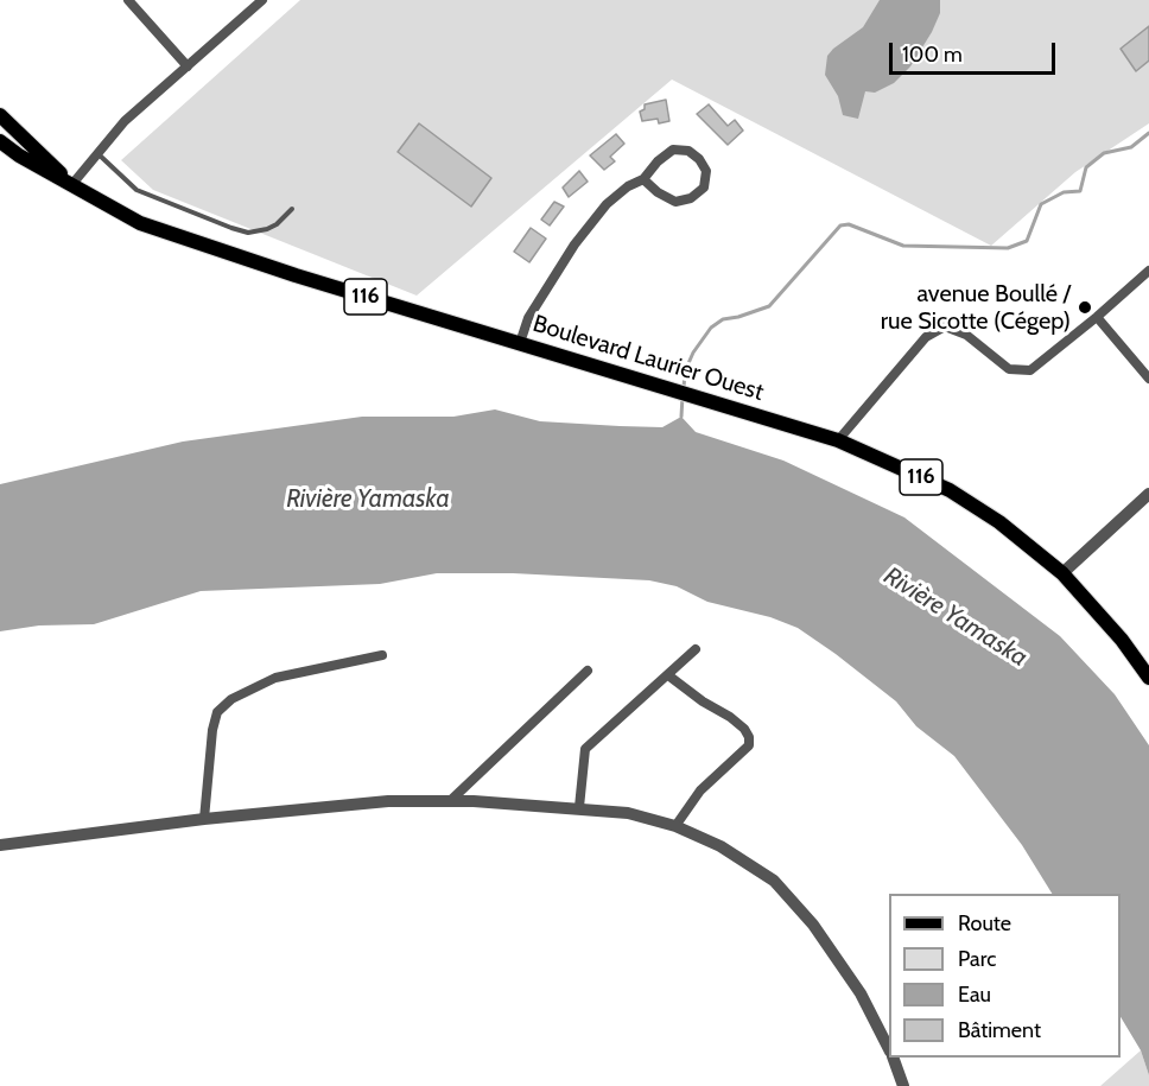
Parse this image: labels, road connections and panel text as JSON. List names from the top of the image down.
{
  "streets": {
    "main road": ["116", "Boulevard Laurier Ouest"]
  },
  "water": ["Rivière Yamaska"],
  "places": ["avenue Boullé / rue Sicotte (Cégep)"],
  "legend": [
    "Route",
    "Parc",
    "Eau",
    "Bâtiment"
  ],
  "scale_bar": "100 m"
}
